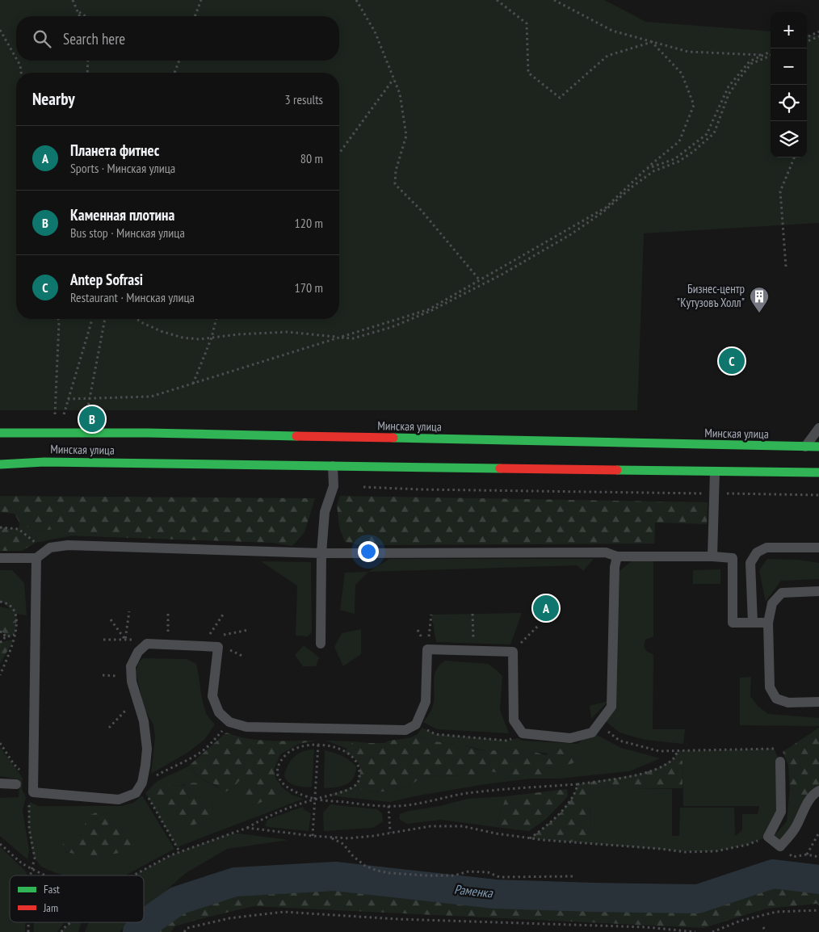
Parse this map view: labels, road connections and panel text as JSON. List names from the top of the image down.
{
  "streets": {
    "main road": ["Минская улица"]
  },
  "water": ["Раменка"],
  "places": {
    "building": ["Бизнес-центр \"Кутузовъ Холл\""]
  },
  "legend": ["Fast", "Jam"],
  "page": {
    "map_buttons": ["+", "−"],
    "search": "Search here",
    "heading": ["Nearby", "3 results"],
    "list": [
      {
        "mark": "A",
        "name": "Планета фитнес",
        "note": "Sports · Минская улица",
        "value": "80 m"
      },
      {
        "mark": "B",
        "name": "Каменная плотина",
        "note": "Bus stop · Минская улица",
        "value": "120 m"
      },
      {
        "mark": "C",
        "name": "Antep Sofrasi",
        "note": "Restaurant · Минская улица",
        "value": "170 m"
      }
    ],
    "pins": ["C", "B", "A"]
  }
}
